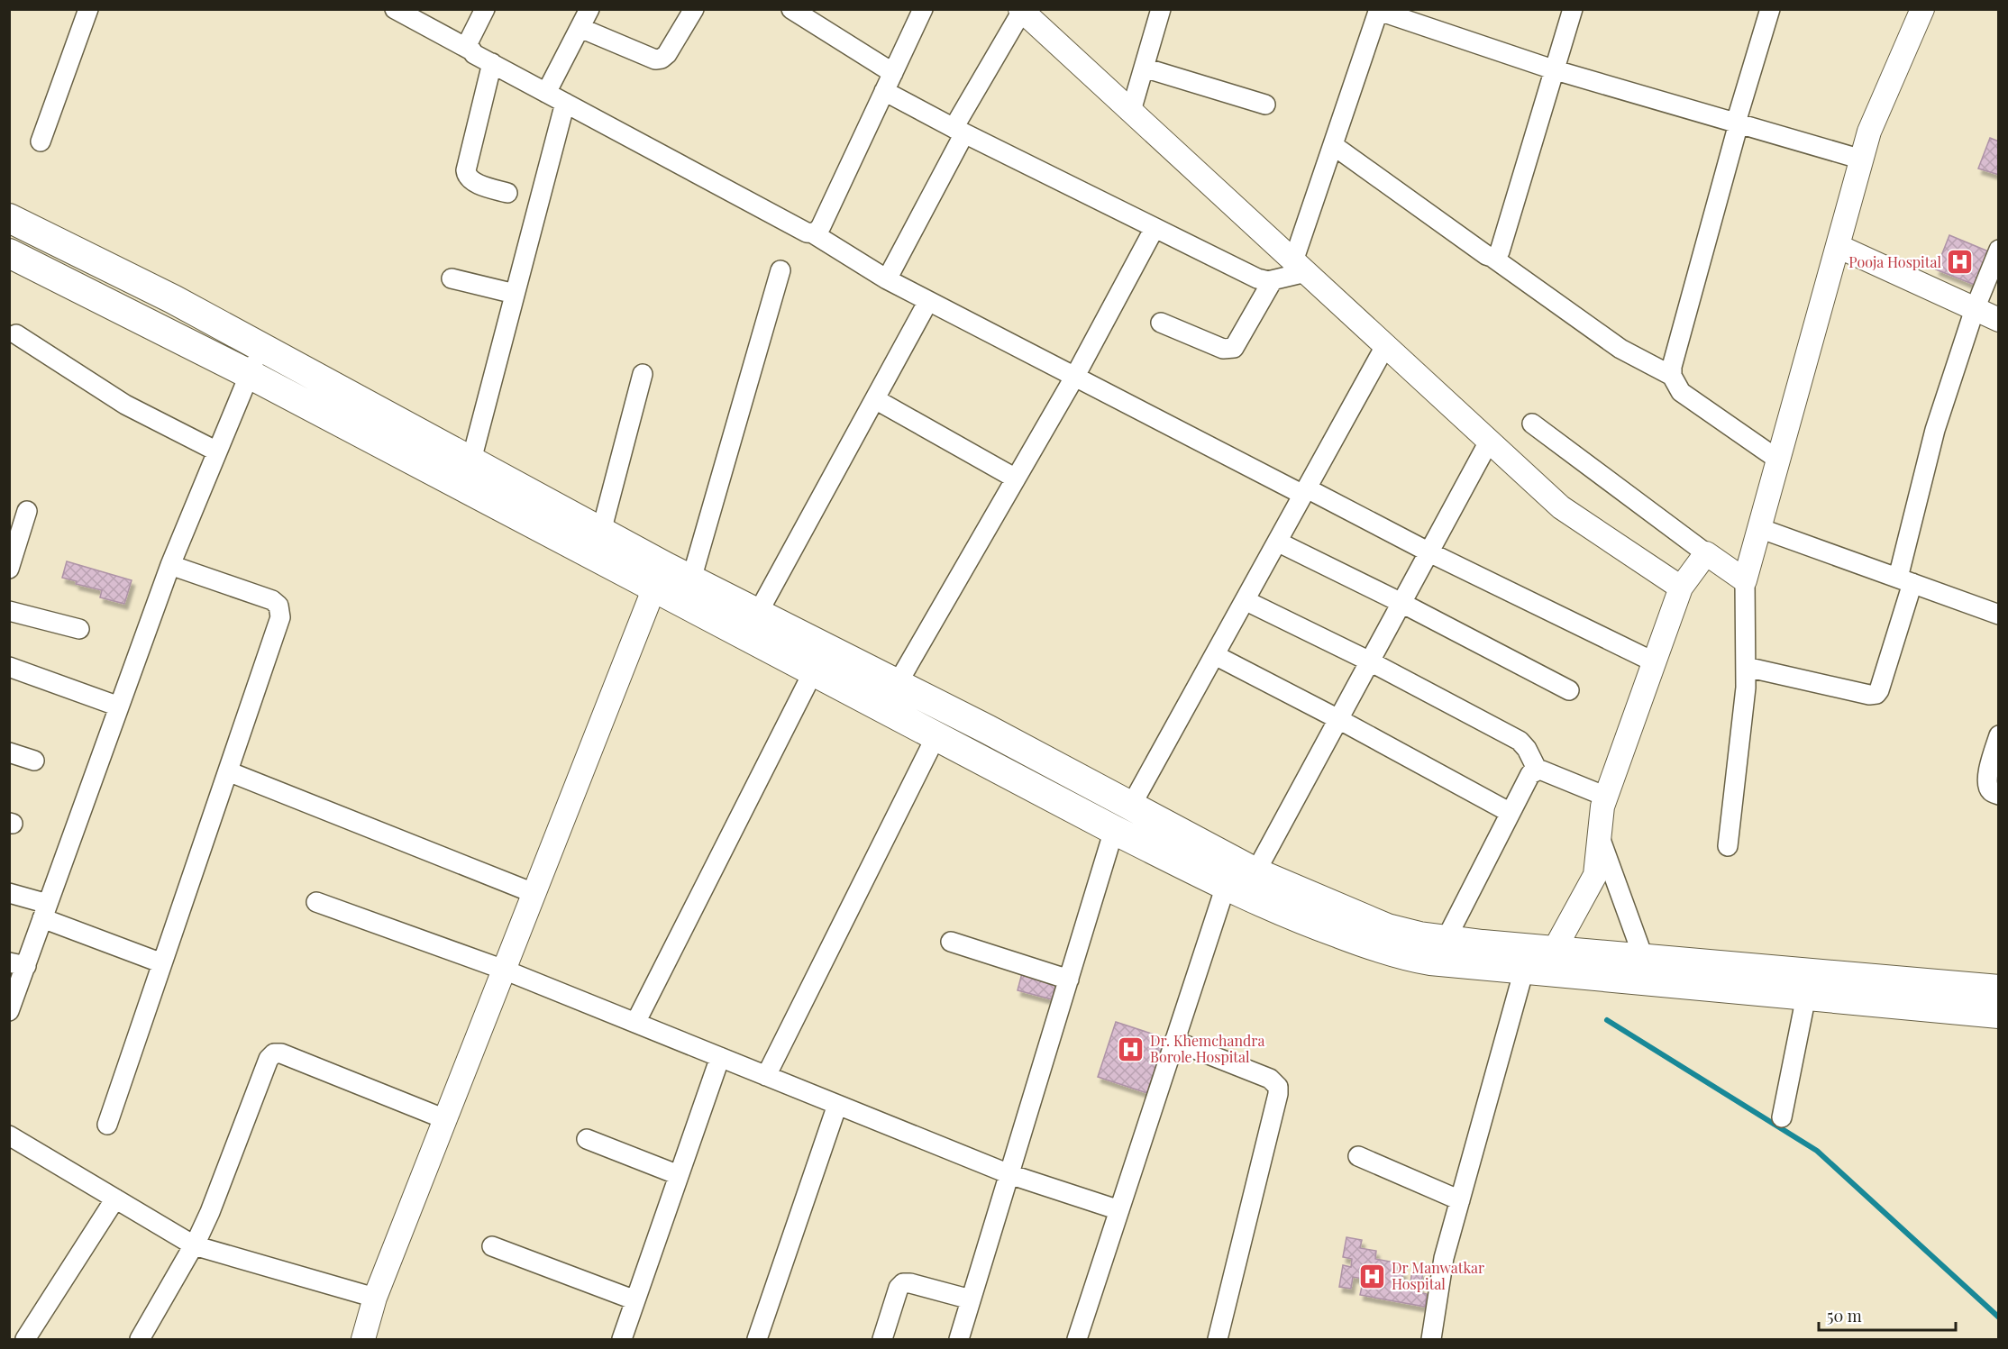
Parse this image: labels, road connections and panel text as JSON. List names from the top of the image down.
{
  "places": {
    "hospital": ["Pooja Hospital", "Dr. Khemchandra Borole Hospital", "Dr Manwatkar Hospital"]
  },
  "scale_bar": "50 m"
}
